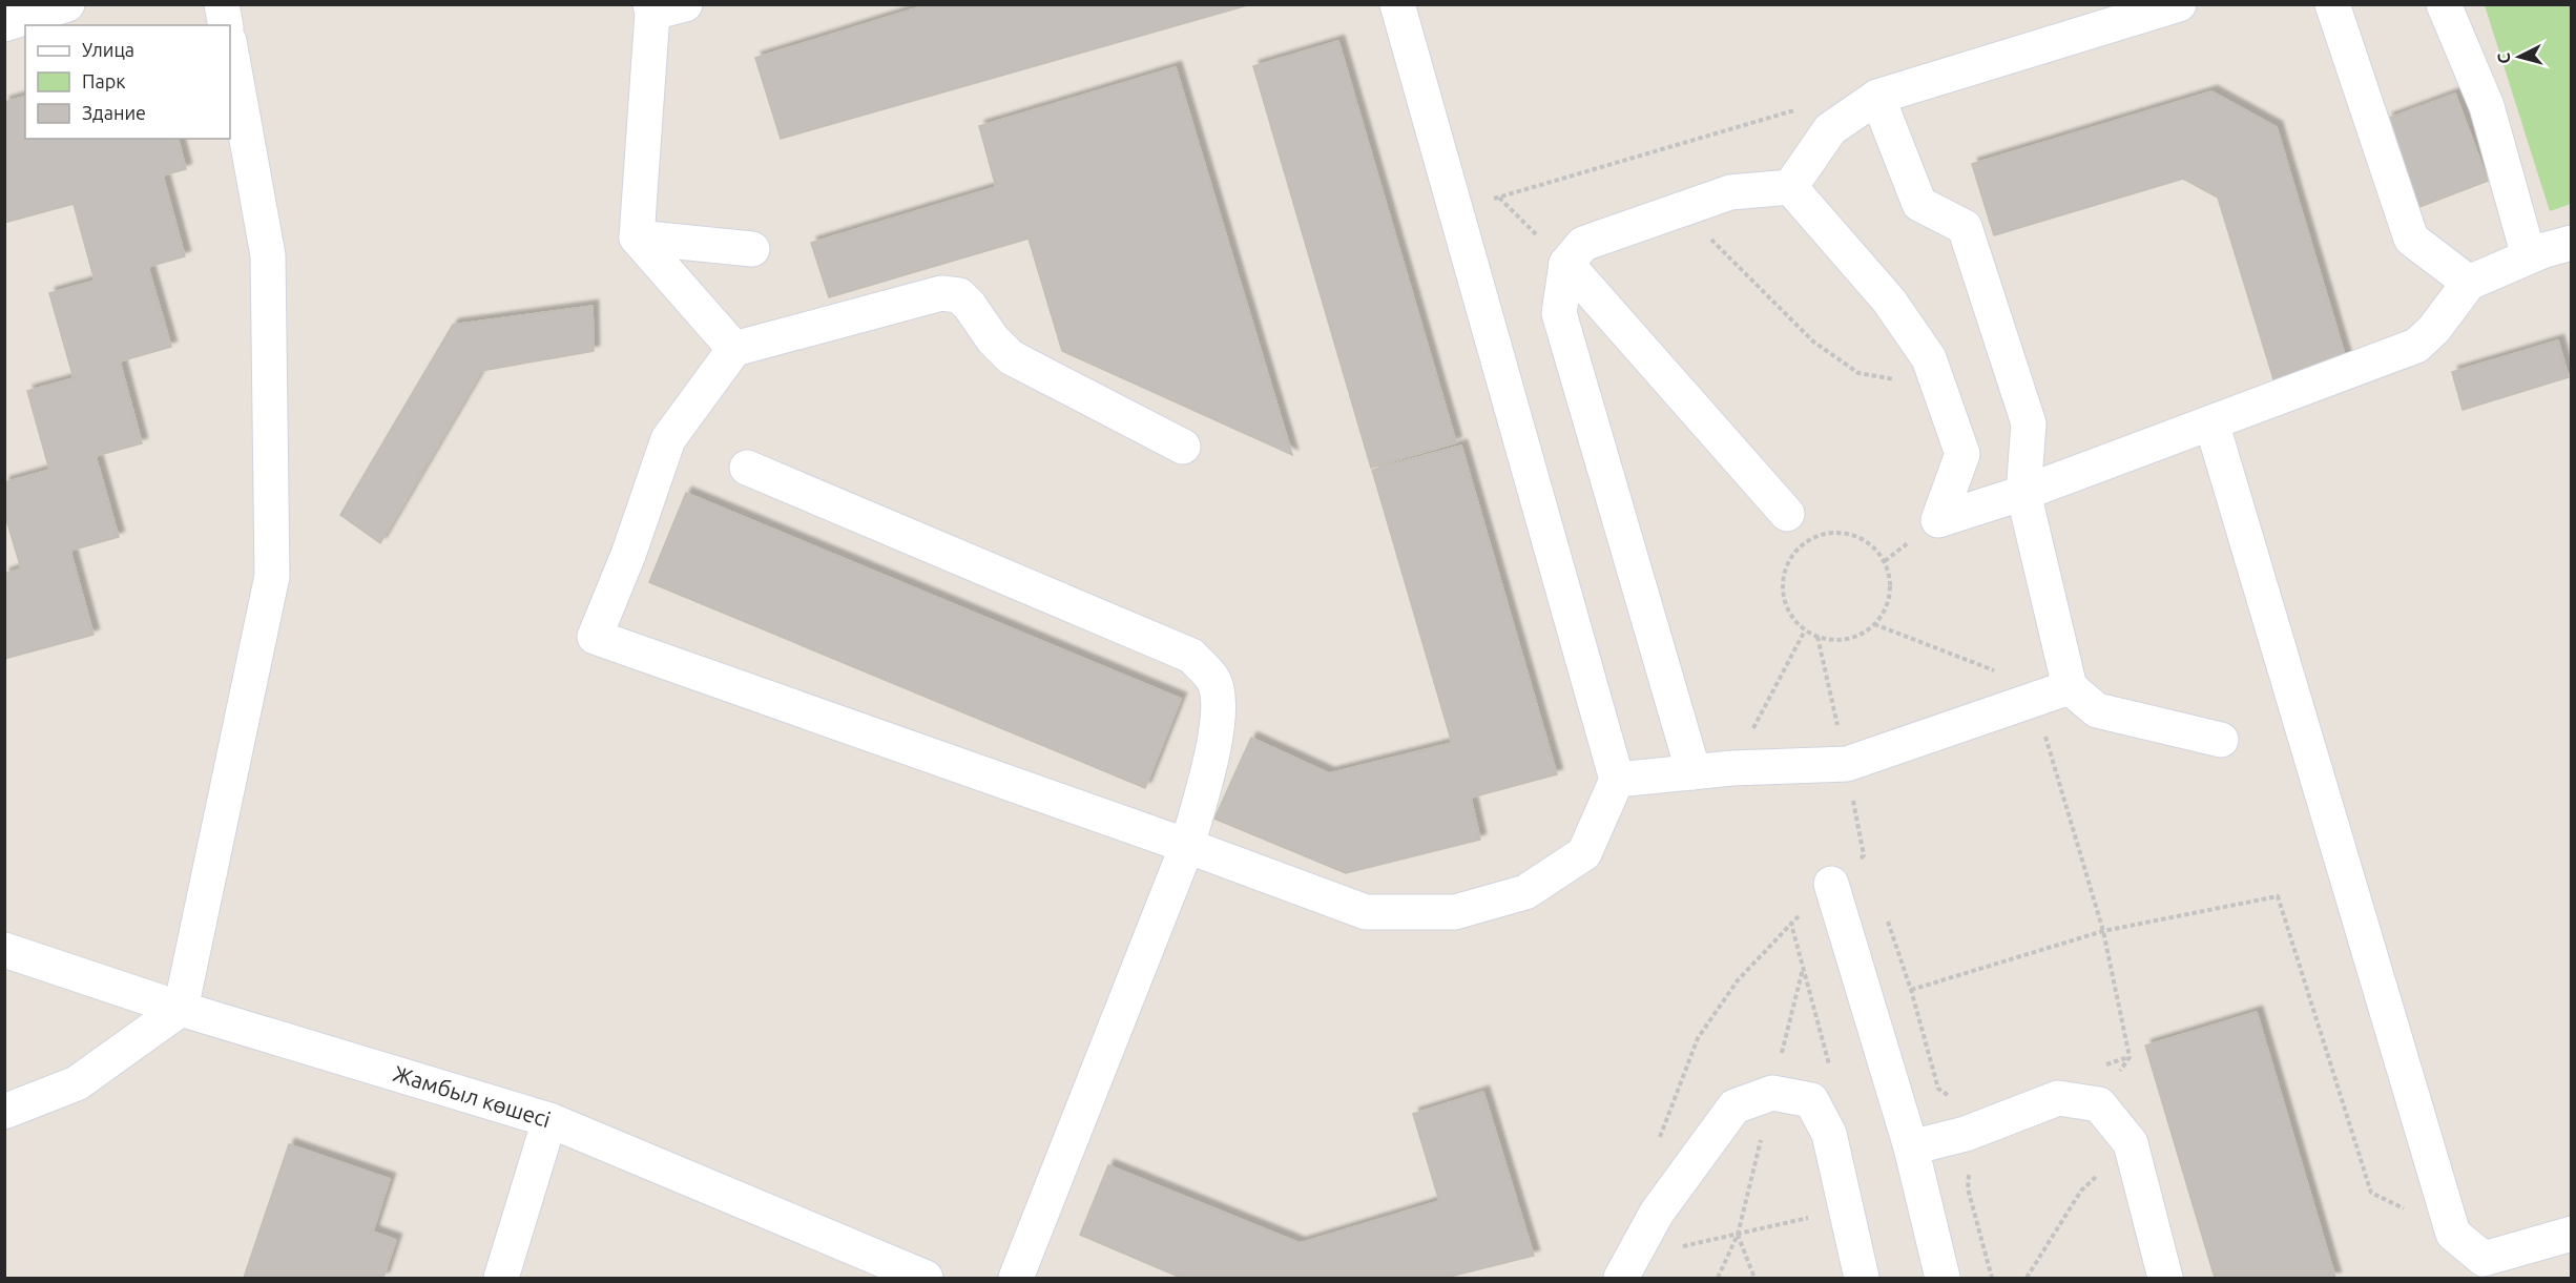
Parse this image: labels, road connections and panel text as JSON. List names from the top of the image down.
{
  "streets": {
    "street": ["Жамбыл көшесі"]
  },
  "legend": ["Улица", "Парк", "Здание"],
  "north": "left"
}
